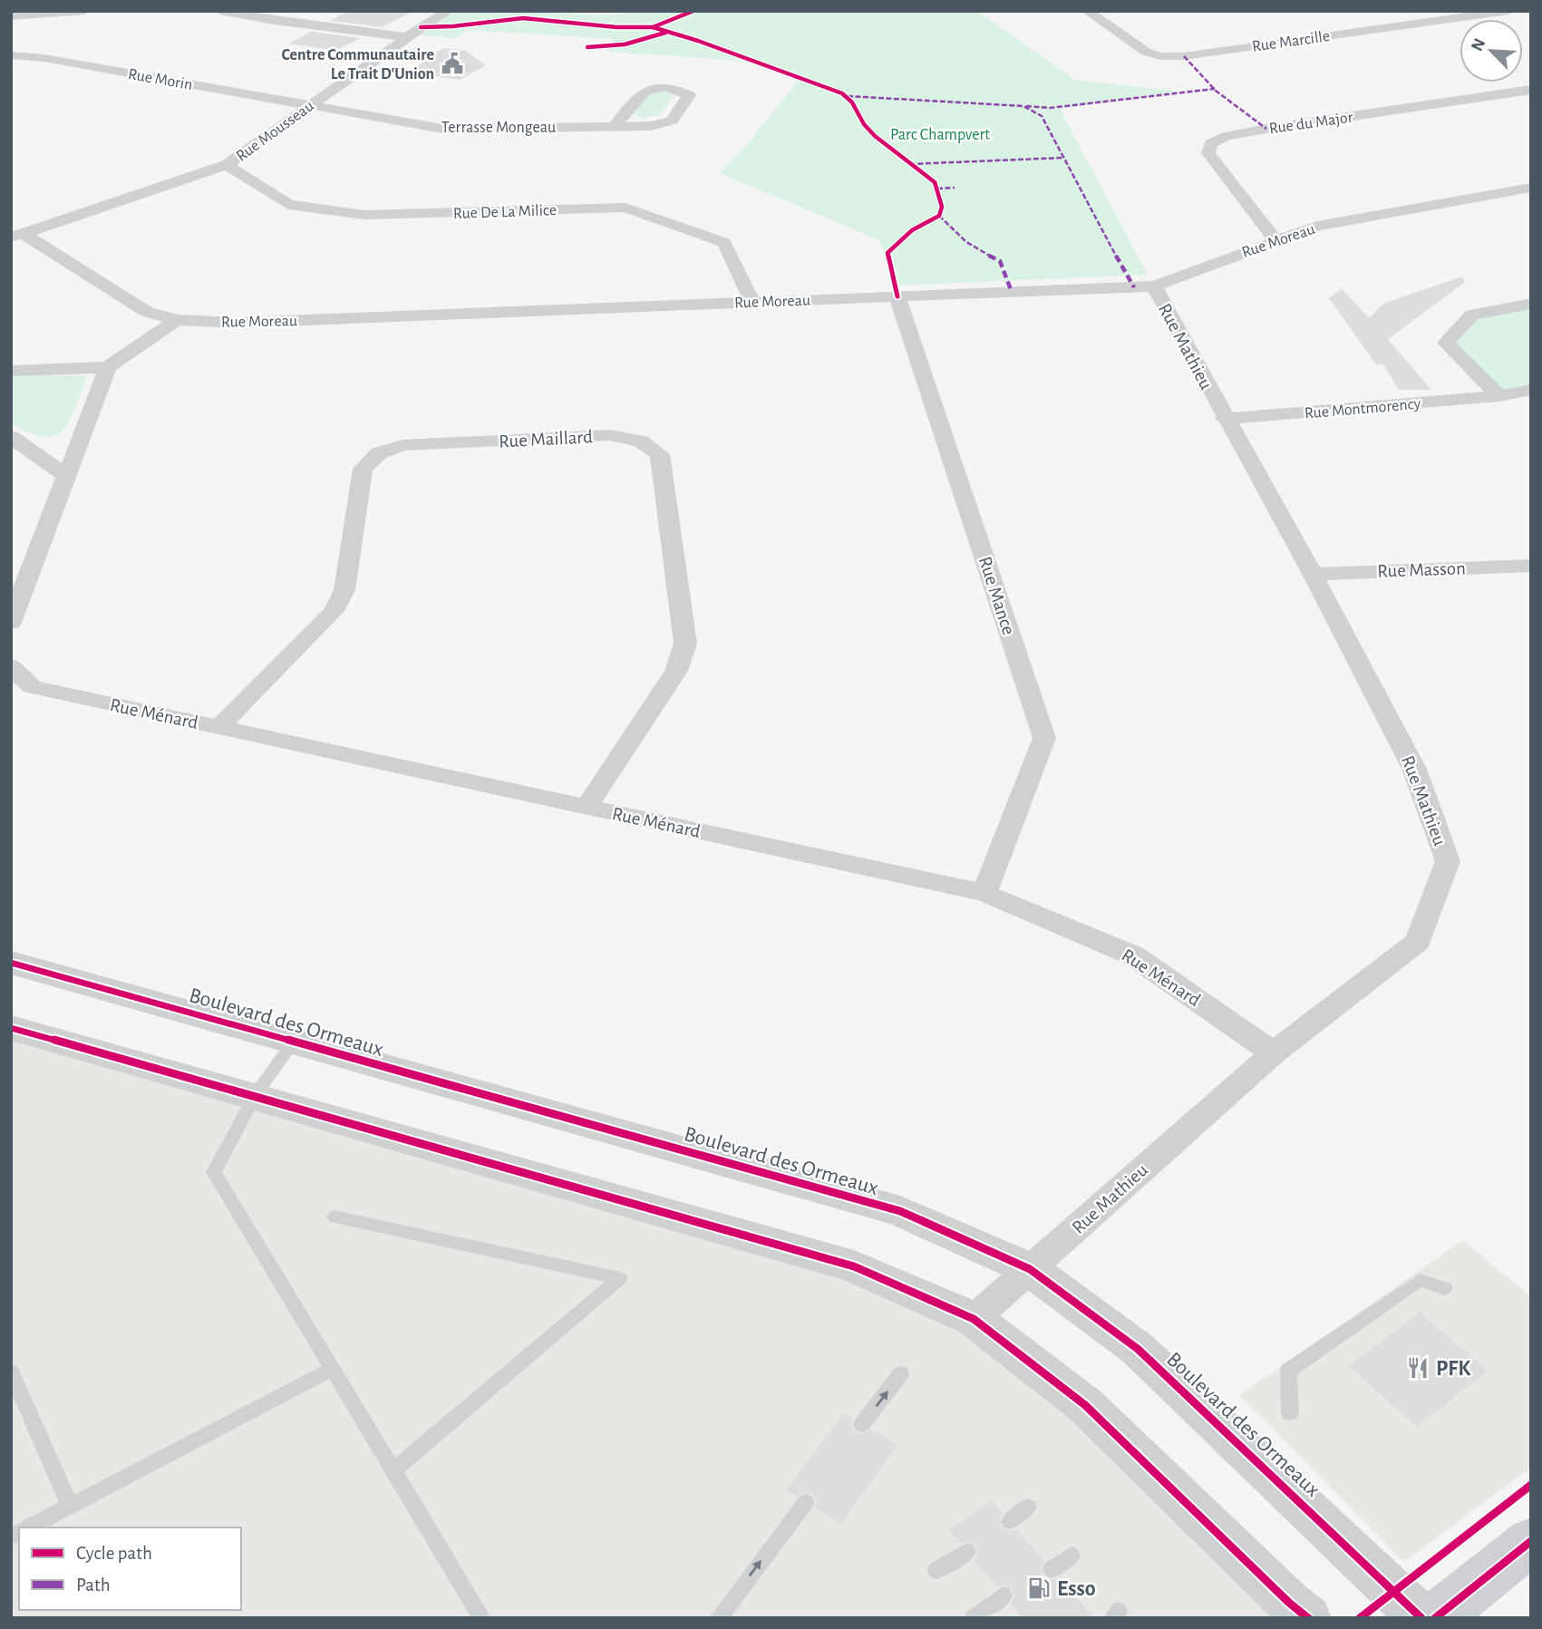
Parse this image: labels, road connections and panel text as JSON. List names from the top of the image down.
{
  "streets": {
    "street": [
      "Rue Marcille",
      "Rue Morin",
      "Rue du Major",
      "Terrasse Mongeau",
      "Rue Mousseau",
      "Rue De La Milice",
      "Rue Moreau",
      "Rue Mathieu",
      "Rue Montmorency",
      "Rue Maillard",
      "Rue Masson",
      "Rue Mance",
      "Rue Ménard",
      "Boulevard des Ormeaux"
    ]
  },
  "crossings": [
    ["Rue Morin", "Terrasse Mongeau"],
    ["Rue Morin", "Rue Mousseau"],
    ["Rue du Major", "Rue Moreau"],
    ["Terrasse Mongeau", "Rue Mousseau"],
    ["Rue Mousseau", "Rue De La Milice"],
    ["Rue Mousseau", "Rue Moreau"],
    ["Rue De La Milice", "Rue Moreau"],
    ["Rue Moreau", "Rue Mathieu"],
    ["Rue Moreau", "Rue Mance"],
    ["Rue Mathieu", "Rue Montmorency"],
    ["Rue Mathieu", "Rue Masson"],
    ["Rue Mathieu", "Rue Ménard"],
    ["Rue Mathieu", "Boulevard des Ormeaux"],
    ["Rue Maillard", "Rue Ménard"],
    ["Rue Mance", "Rue Ménard"]
  ],
  "parks": ["Parc Champvert"],
  "places": {
    "public building": ["Centre Communautaire Le Trait D'Union"],
    "restaurant": ["PFK"],
    "fuel station": ["Esso"]
  },
  "legend": ["Cycle path", "Path"],
  "north": "top left"
}
